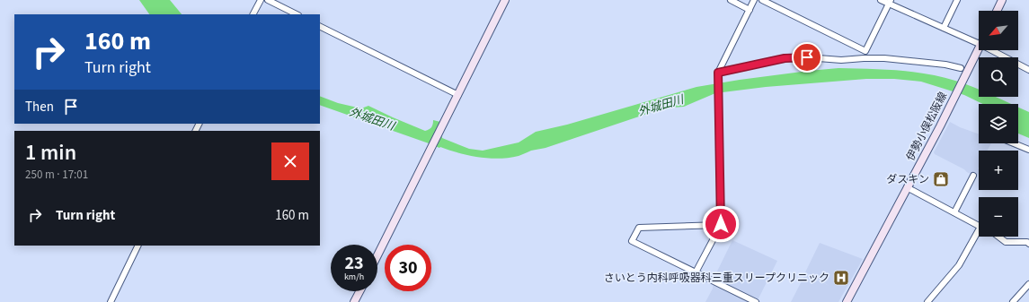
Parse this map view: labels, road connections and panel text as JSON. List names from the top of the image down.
{
  "streets": {
    "street": ["伊勢小俣松阪線"]
  },
  "water": ["外城田川"],
  "places": {
    "shop": ["ダスキン"],
    "hospital": ["さいとう内科呼吸器科三重スリープクリニック"]
  },
  "north": "bottom left",
  "page": {
    "map_buttons": ["+", "−"],
    "turn": ["160 m", "Turn right"],
    "then": "Then",
    "heading": ["1 min", "250 m · 17:01"],
    "list": [
      {
        "name": "Turn right",
        "value": "160 m"
      }
    ],
    "speed": "23 km/h",
    "limit": "30"
  }
}
